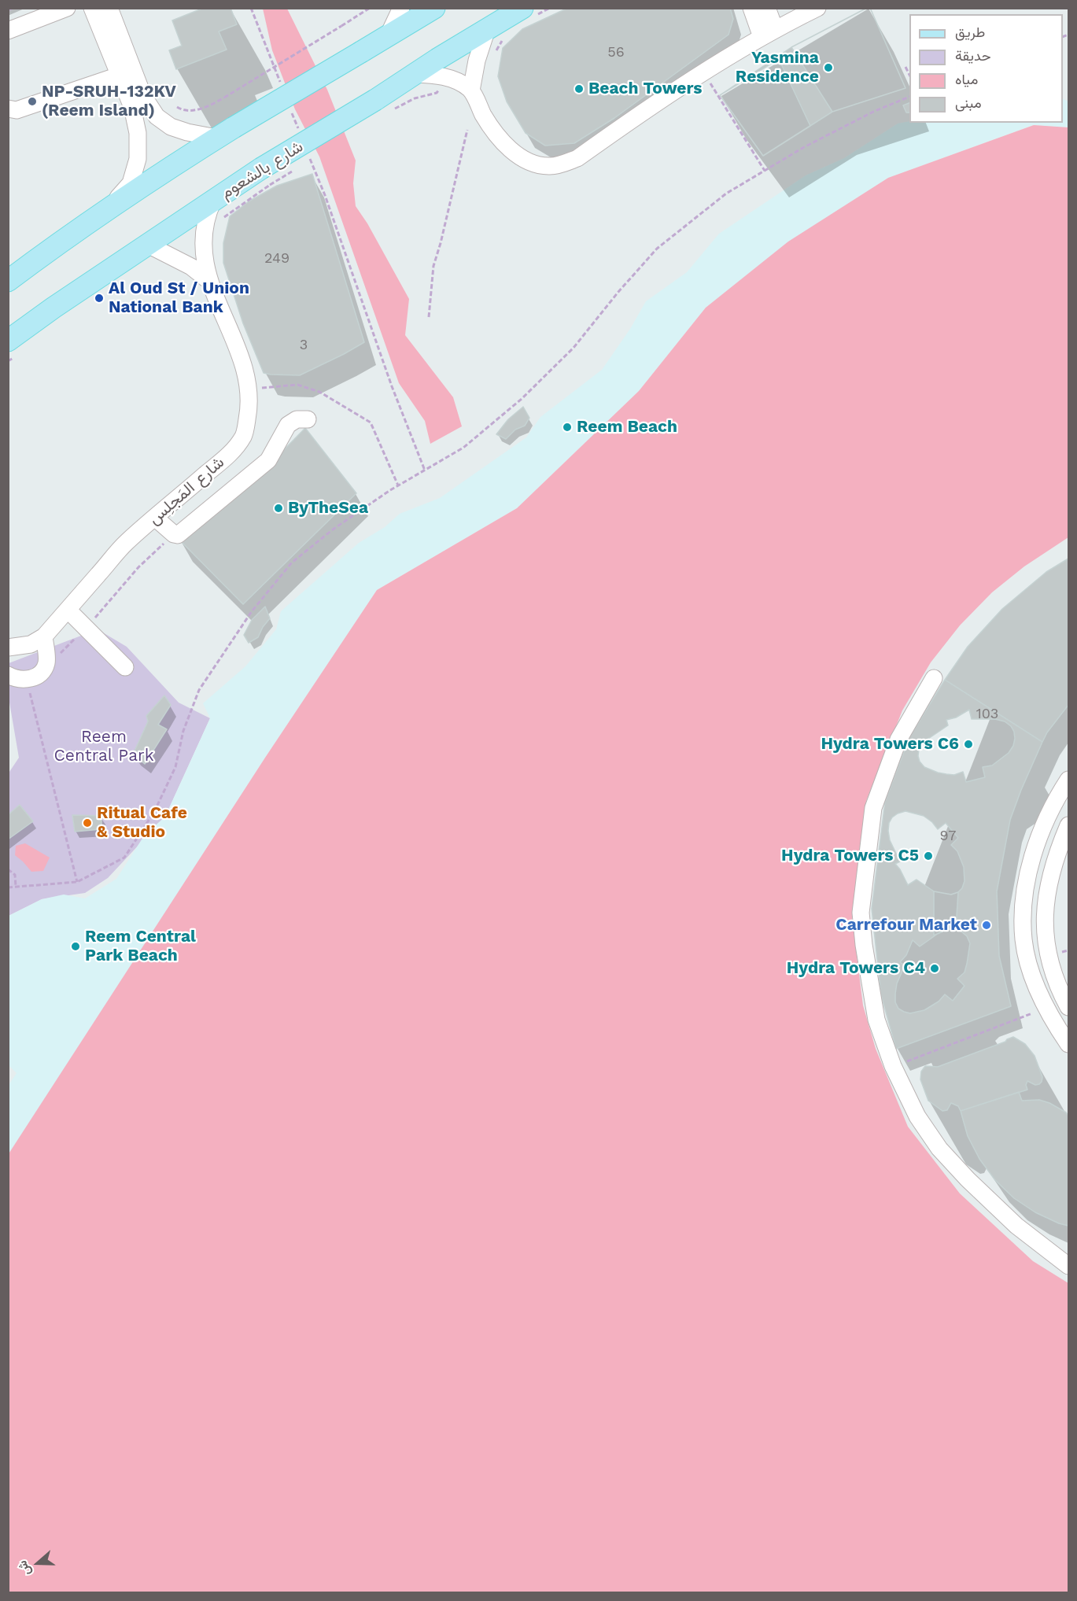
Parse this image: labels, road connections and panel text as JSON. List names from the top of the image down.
{
  "streets": {
    "main road": ["شارع بالشعوم"],
    "street": ["شارع المَجلِس"]
  },
  "crossings": [
    ["شارع بالشعوم", "شارع المَجلِس"]
  ],
  "parks": ["Reem Central Park"],
  "places": [
    "Yasmina Residence",
    "Beach Towers",
    "NP-SRUH-132KV (Reem Island)",
    "Al Oud St / Union National Bank",
    "Reem Beach",
    "ByTheSea",
    "Hydra Towers C6",
    "Ritual Cafe & Studio",
    "Hydra Towers C5",
    "Carrefour Market",
    "Reem Central Park Beach",
    "Hydra Towers C4"
  ],
  "house_numbers": [
    "56",
    "249",
    "3",
    "103",
    "97"
  ],
  "legend": [
    "طريق",
    "حديقة",
    "مياه",
    "مبنى"
  ],
  "north": "left"
}
